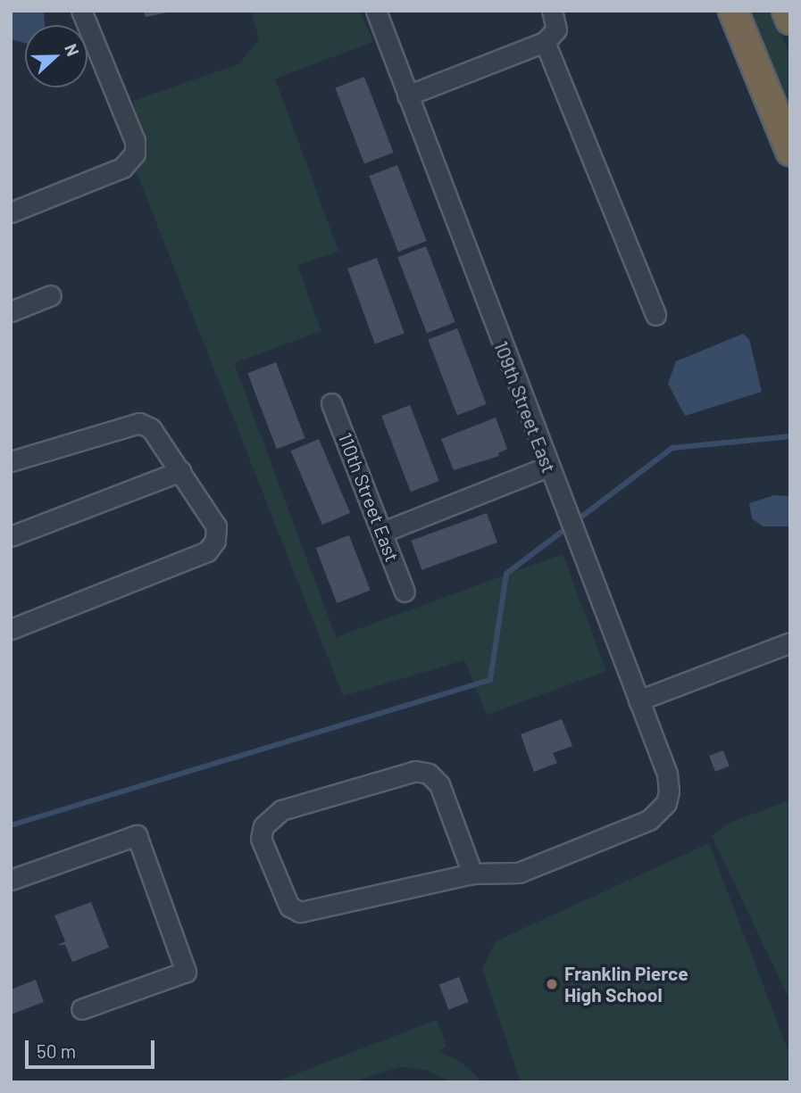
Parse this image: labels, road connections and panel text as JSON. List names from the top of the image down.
{
  "streets": {
    "street": ["109th Street East", "110th Street East"]
  },
  "places": ["Franklin Pierce High School"],
  "scale_bar": "50 m",
  "north": "right"
}
